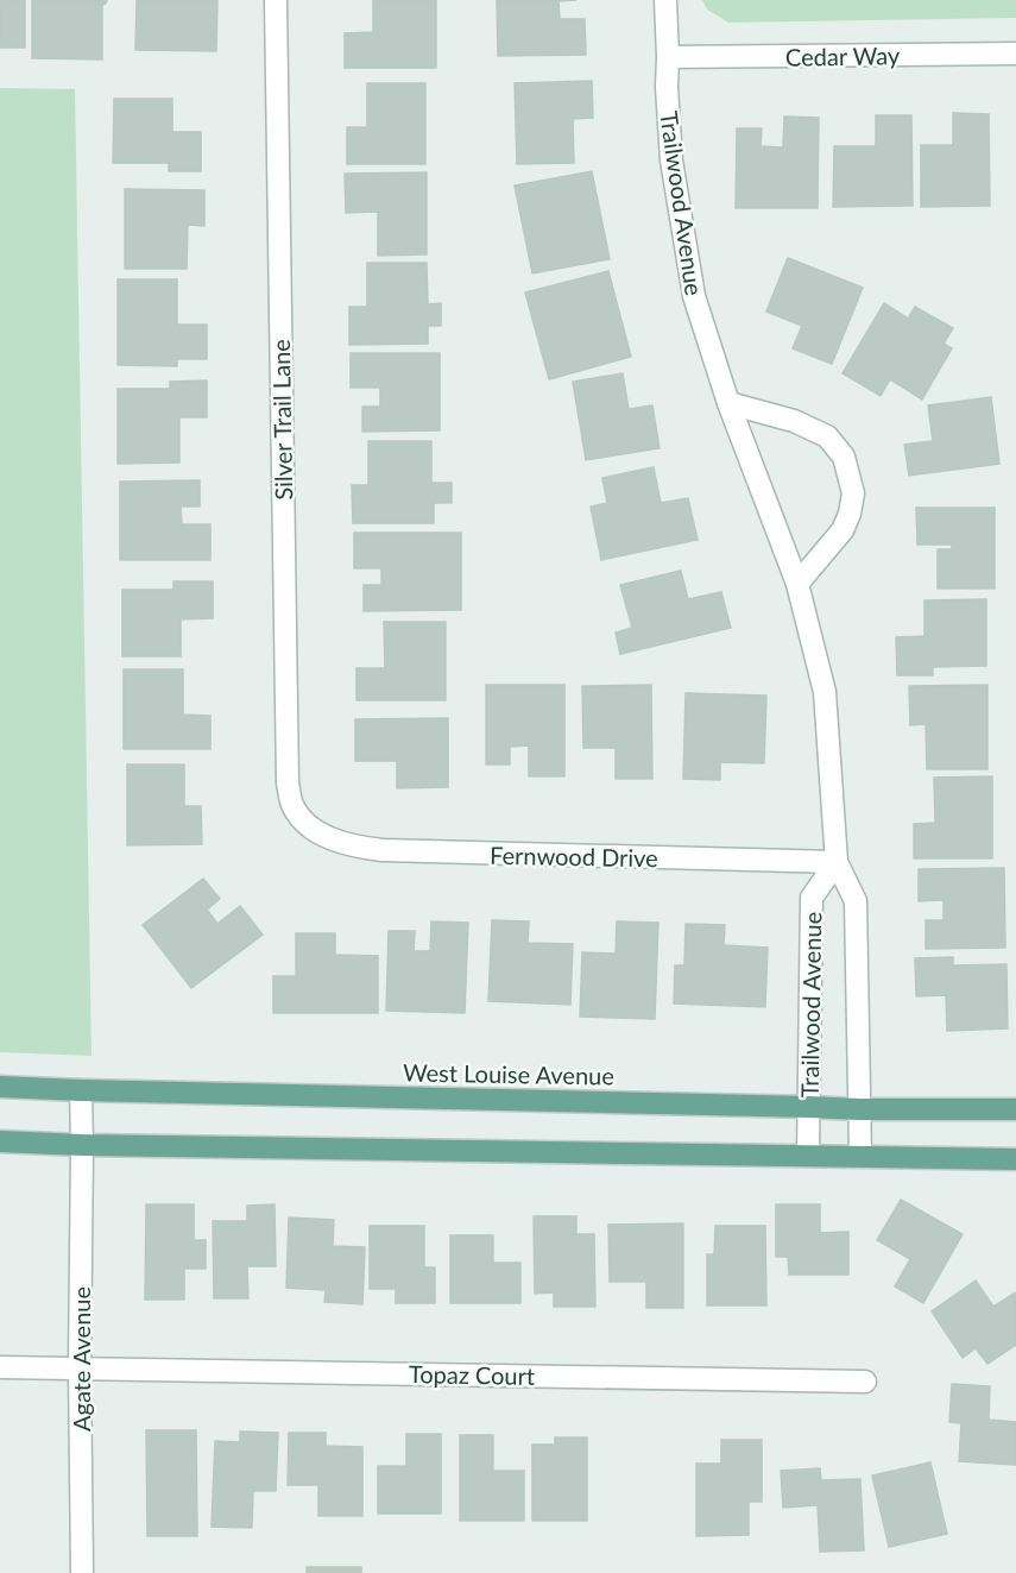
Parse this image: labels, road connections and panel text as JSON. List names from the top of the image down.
{
  "streets": {
    "main road": ["West Louise Avenue"],
    "street": [
      "Cedar Way",
      "Trailwood Avenue",
      "Silver Trail Lane",
      "Fernwood Drive",
      "Agate Avenue",
      "Topaz Court"
    ]
  },
  "crossings": [
    ["Cedar Way", "Trailwood Avenue"],
    ["Trailwood Avenue", "Fernwood Drive"],
    ["Trailwood Avenue", "West Louise Avenue"],
    ["Silver Trail Lane", "Fernwood Drive"],
    ["West Louise Avenue", "Agate Avenue"],
    ["Agate Avenue", "Topaz Court"]
  ]
}
